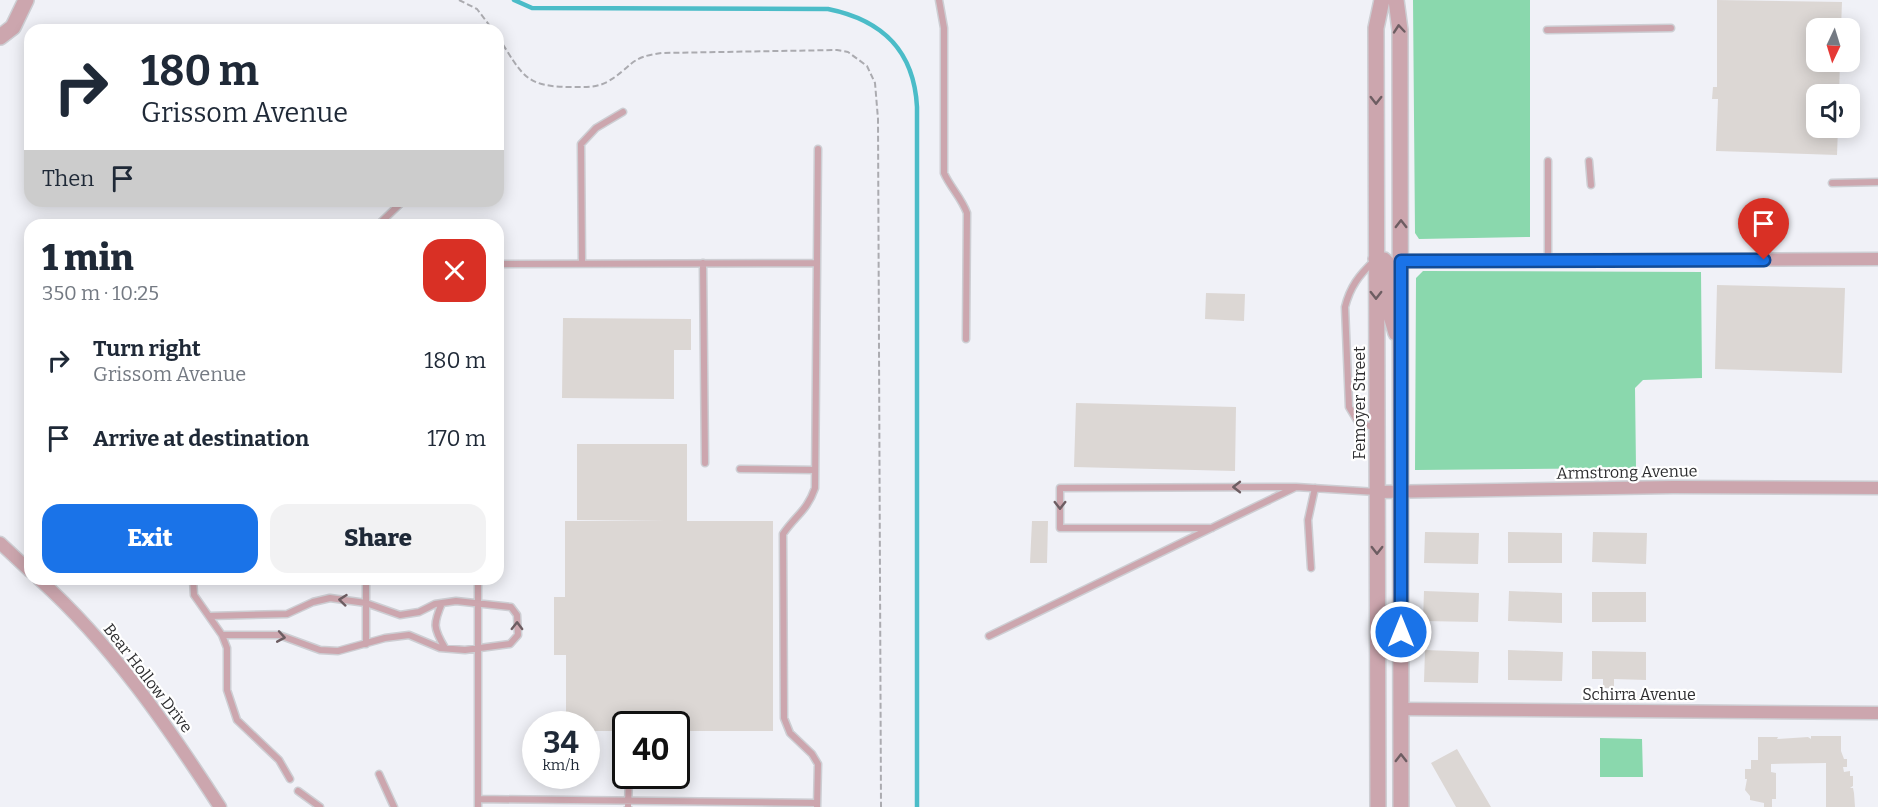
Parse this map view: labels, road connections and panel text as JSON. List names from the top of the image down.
{
  "streets": {
    "street": [
      "Femoyer Street",
      "Armstrong Avenue",
      "Bear Hollow Drive",
      "Schirra Avenue"
    ]
  },
  "crossings": [
    ["Femoyer Street", "Armstrong Avenue"]
  ],
  "north": "bottom",
  "page": {
    "turn": ["180 m", "Grissom Avenue"],
    "then": "Then",
    "heading": ["1 min", "350 m · 10:25"],
    "list": [
      {
        "name": "Turn right",
        "note": "Grissom Avenue",
        "value": "180 m"
      },
      {
        "name": "Arrive at destination",
        "value": "170 m"
      }
    ],
    "buttons": ["Exit", "Share"],
    "speed": "34 km/h",
    "limit": "40"
  }
}
